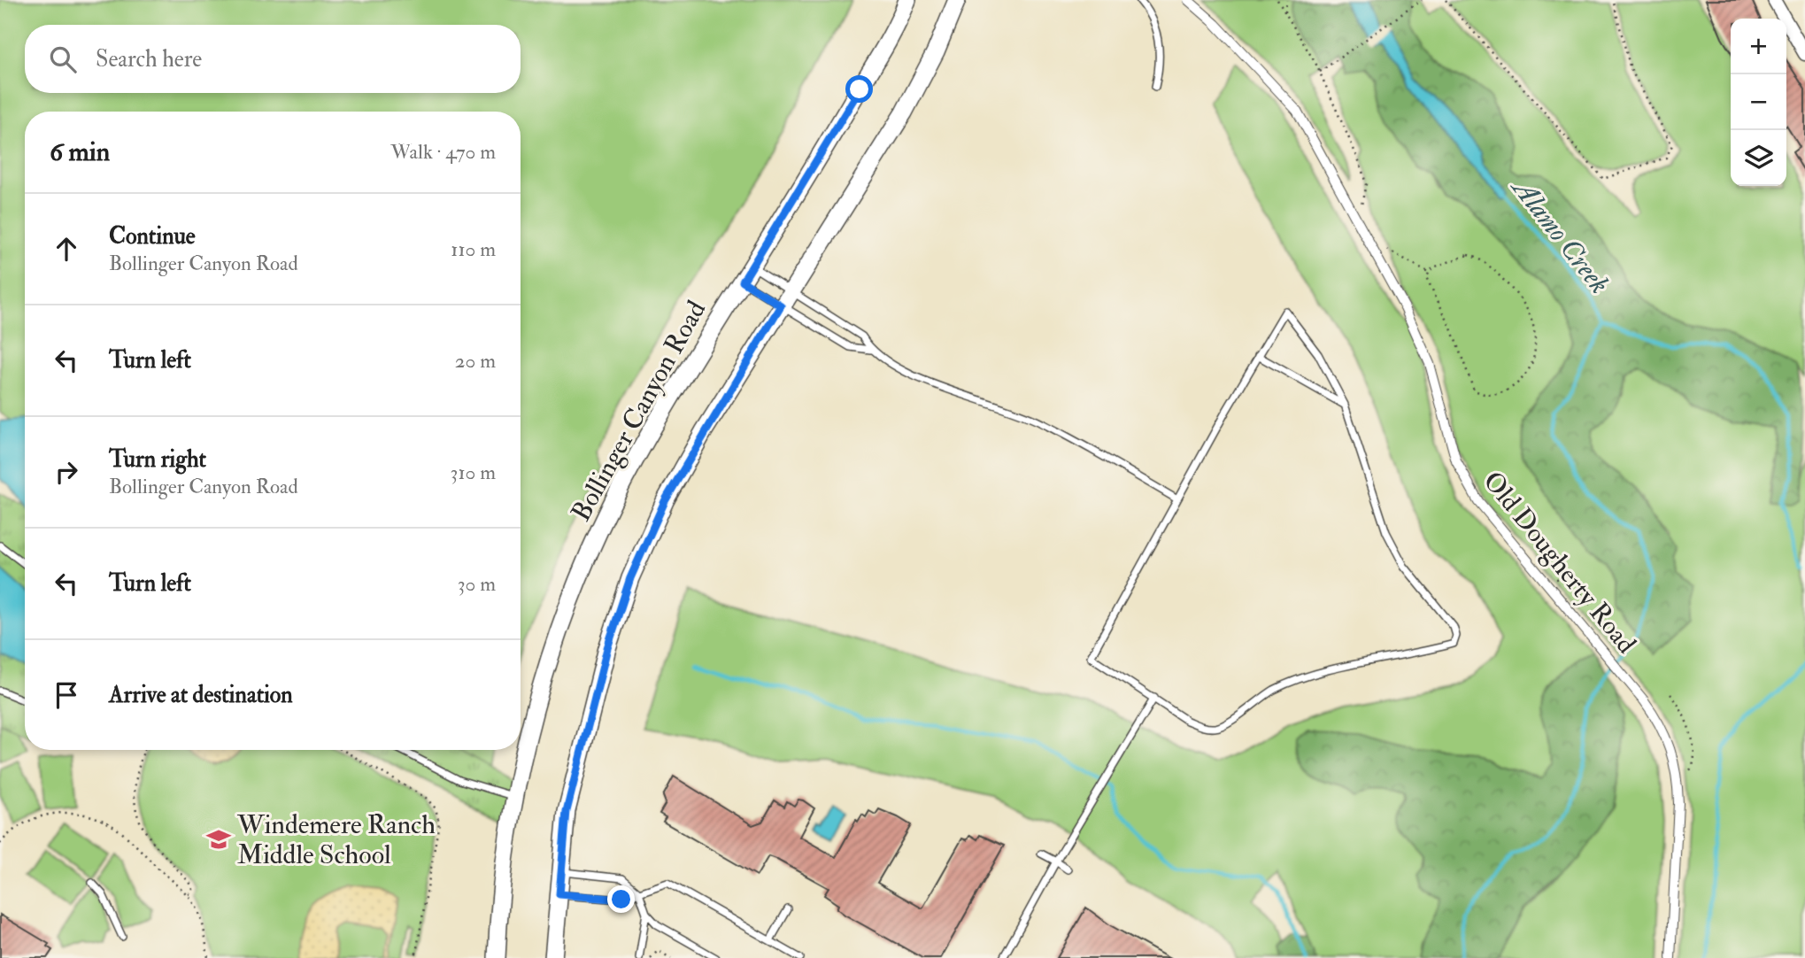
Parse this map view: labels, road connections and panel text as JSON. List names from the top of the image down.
{
  "streets": {
    "main road": ["Bollinger Canyon Road"],
    "street": ["Old Dougherty Road"]
  },
  "water": ["Alamo Creek"],
  "places": {
    "school or university": ["Windemere Ranch Middle School"]
  },
  "page": {
    "map_buttons": ["+", "−"],
    "search": "Search here",
    "heading": ["6 min", "Walk · 470 m"],
    "list": [
      ["Continue", "Bollinger Canyon Road", "110 m"],
      ["Turn left", "20 m"],
      ["Turn right", "Bollinger Canyon Road", "310 m"],
      ["Turn left", "30 m"],
      "Arrive at destination"
    ]
  }
}
